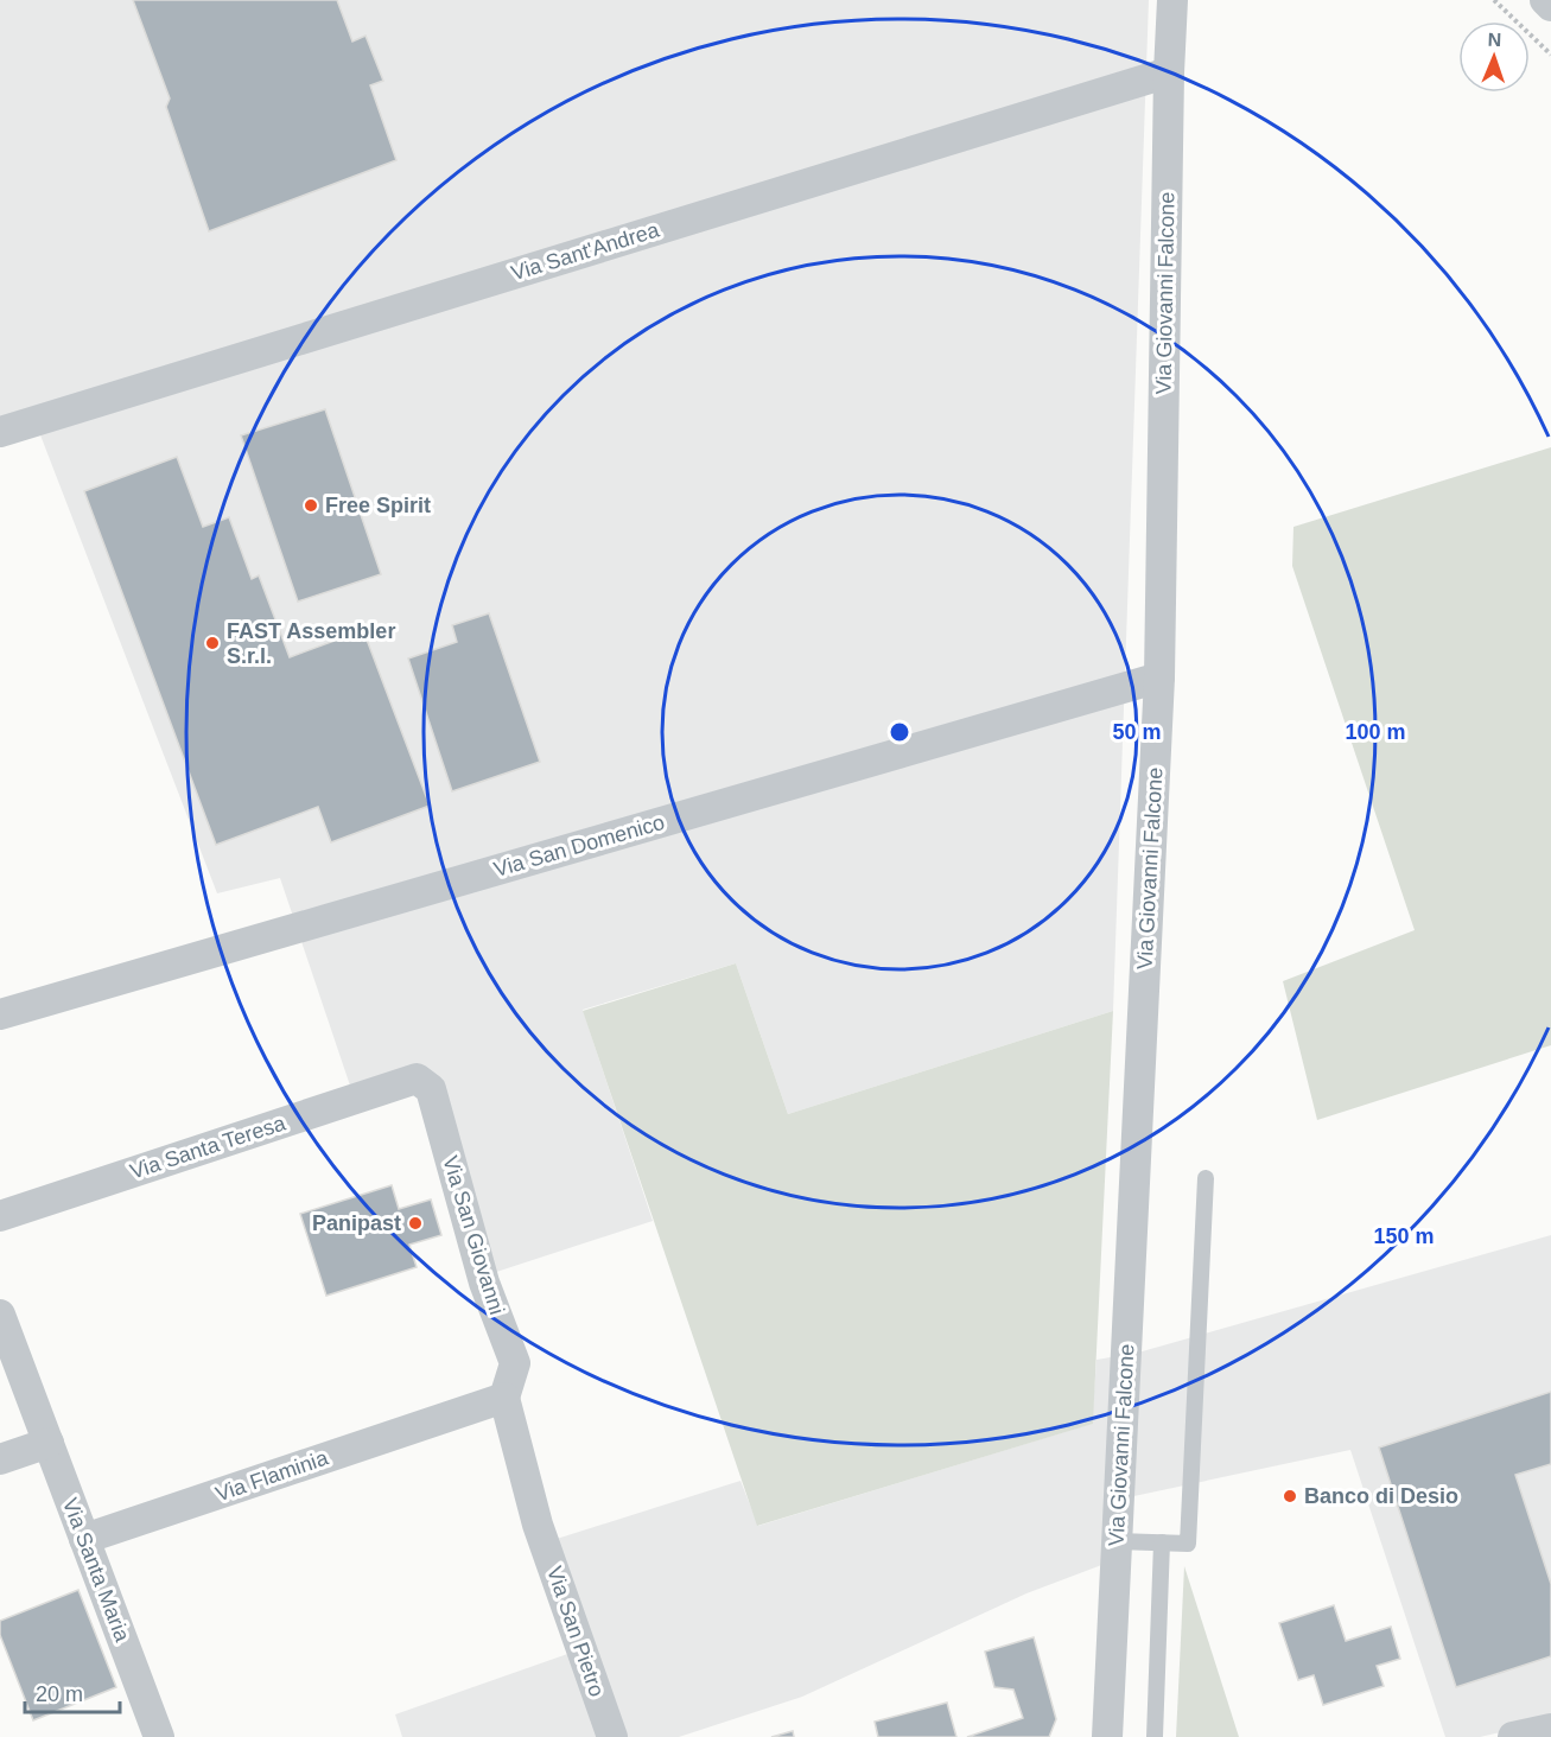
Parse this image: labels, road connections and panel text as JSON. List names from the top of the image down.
{
  "streets": {
    "street": [
      "Via Sant'Andrea",
      "Via Giovanni Falcone",
      "Via San Domenico",
      "Via Santa Teresa",
      "Via San Giovanni",
      "Via Flaminia",
      "Via Santa Maria",
      "Via San Pietro"
    ]
  },
  "crossings": [
    ["Via Sant'Andrea", "Via Giovanni Falcone"],
    ["Via Giovanni Falcone", "Via San Domenico"],
    ["Via Santa Teresa", "Via San Giovanni"],
    ["Via San Giovanni", "Via Flaminia"],
    ["Via San Giovanni", "Via San Pietro"],
    ["Via Flaminia", "Via Santa Maria"],
    ["Via Flaminia", "Via San Pietro"]
  ],
  "places": [
    "Free Spirit",
    "FAST Assembler S.r.l.",
    "Panipast",
    "Banco di Desio"
  ],
  "scale_bar": "20 m",
  "north": "top",
  "rings": ["50 m", "100 m", "150 m"]
}
